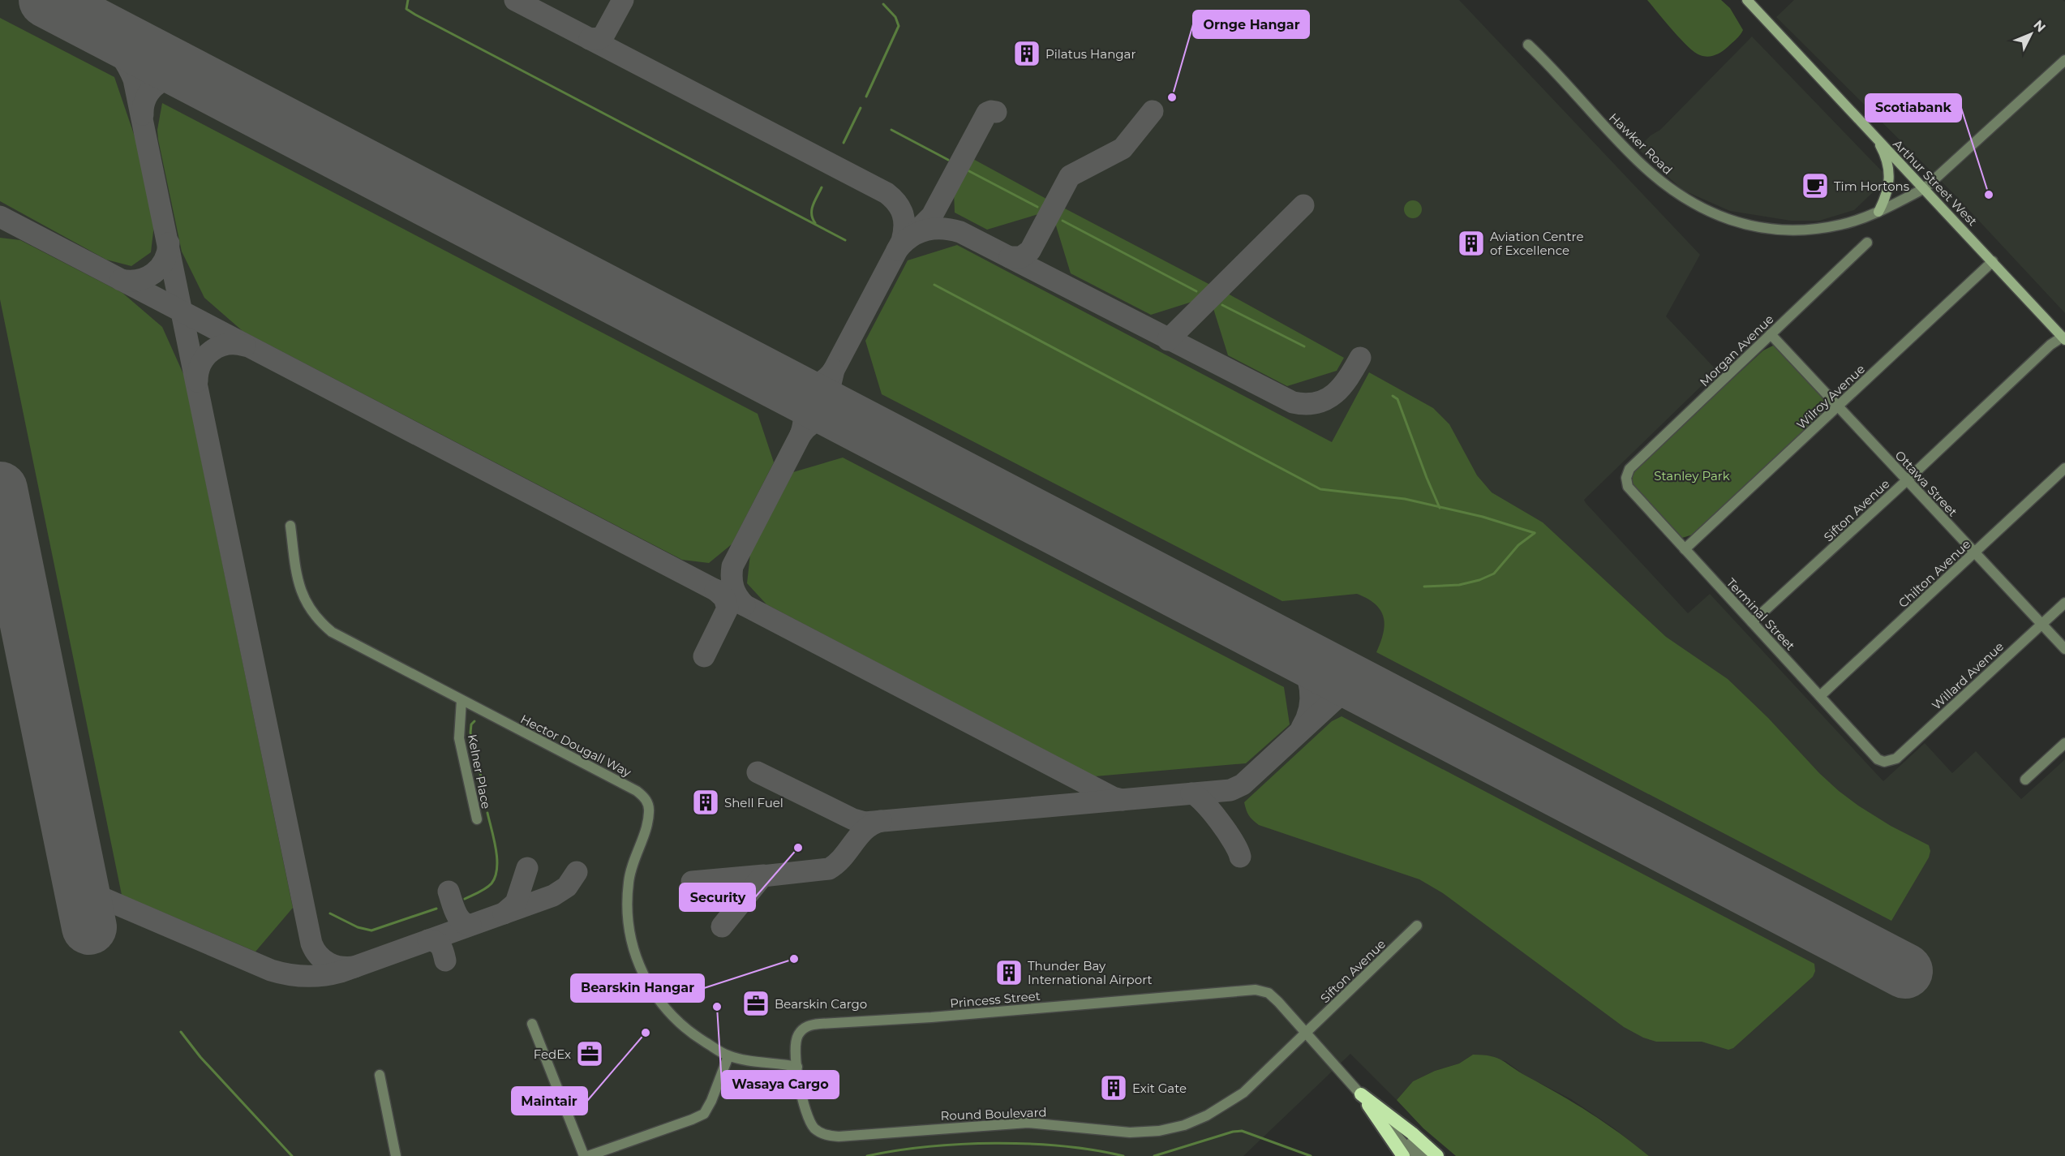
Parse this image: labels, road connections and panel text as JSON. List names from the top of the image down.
{
  "streets": {
    "main road": ["Arthur Street West"],
    "street": [
      "Hawker Road",
      "Morgan Avenue",
      "Wilroy Avenue",
      "Ottawa Street",
      "Sifton Avenue",
      "Chilton Avenue",
      "Terminal Street",
      "Willard Avenue",
      "Hector Dougall Way",
      "Kelner Place",
      "Princess Street",
      "Round Boulevard"
    ]
  },
  "crossings": [
    ["Hawker Road", "Arthur Street West"],
    ["Arthur Street West", "Wilroy Avenue"],
    ["Arthur Street West", "Sifton Avenue"],
    ["Morgan Avenue", "Ottawa Street"],
    ["Morgan Avenue", "Terminal Street"],
    ["Wilroy Avenue", "Ottawa Street"],
    ["Wilroy Avenue", "Terminal Street"],
    ["Ottawa Street", "Sifton Avenue"],
    ["Ottawa Street", "Chilton Avenue"],
    ["Ottawa Street", "Willard Avenue"],
    ["Sifton Avenue", "Terminal Street"],
    ["Sifton Avenue", "Princess Street"],
    ["Sifton Avenue", "Round Boulevard"],
    ["Chilton Avenue", "Terminal Street"],
    ["Terminal Street", "Willard Avenue"],
    ["Hector Dougall Way", "Kelner Place"],
    ["Princess Street", "Round Boulevard"]
  ],
  "parks": ["Stanley Park"],
  "places": {
    "building": [
      "Pilatus Hangar",
      "Aviation Centre of Excellence",
      "Shell Fuel",
      "Thunder Bay International Airport",
      "Exit Gate"
    ],
    "other": [
      "Ornge Hangar",
      "Scotiabank",
      "Security",
      "Bearskin Hangar",
      "Wasaya Cargo",
      "Maintair"
    ],
    "cafe": ["Tim Hortons"],
    "office": ["Bearskin Cargo", "FedEx"]
  },
  "north": "top right"
}
